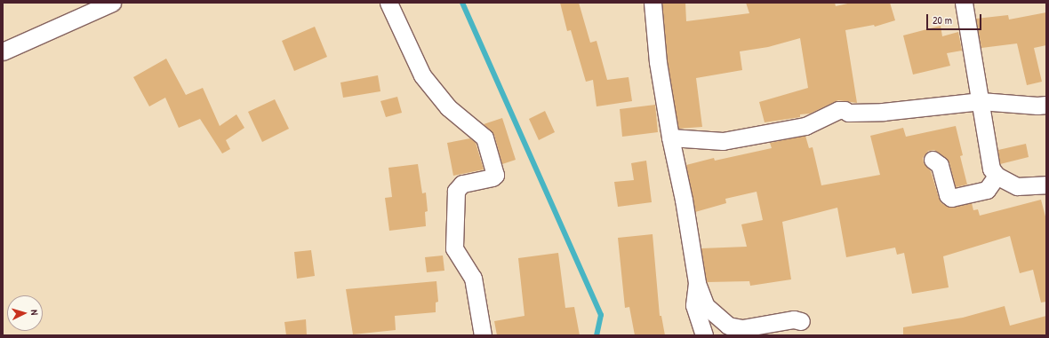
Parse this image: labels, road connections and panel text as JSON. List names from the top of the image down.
{
  "scale_bar": "20 m",
  "north": "right"
}
